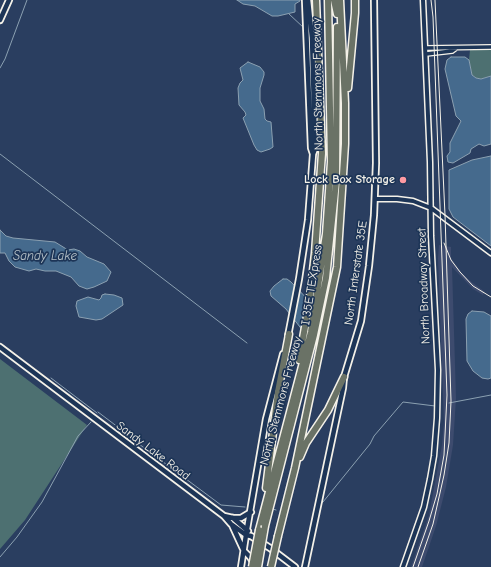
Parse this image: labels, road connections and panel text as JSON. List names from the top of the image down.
{
  "streets": {
    "highway": ["North Stemmons Freeway", "I 35E TEXpress"],
    "main road": ["North Interstate 35E", "Sandy Lake Road"],
    "street": ["North Broadway Street"]
  },
  "crossings": [
    ["North Stemmons Freeway", "I 35E TEXpress"]
  ],
  "water": ["Sandy Lake"],
  "places": ["Lock Box Storage"]
}
